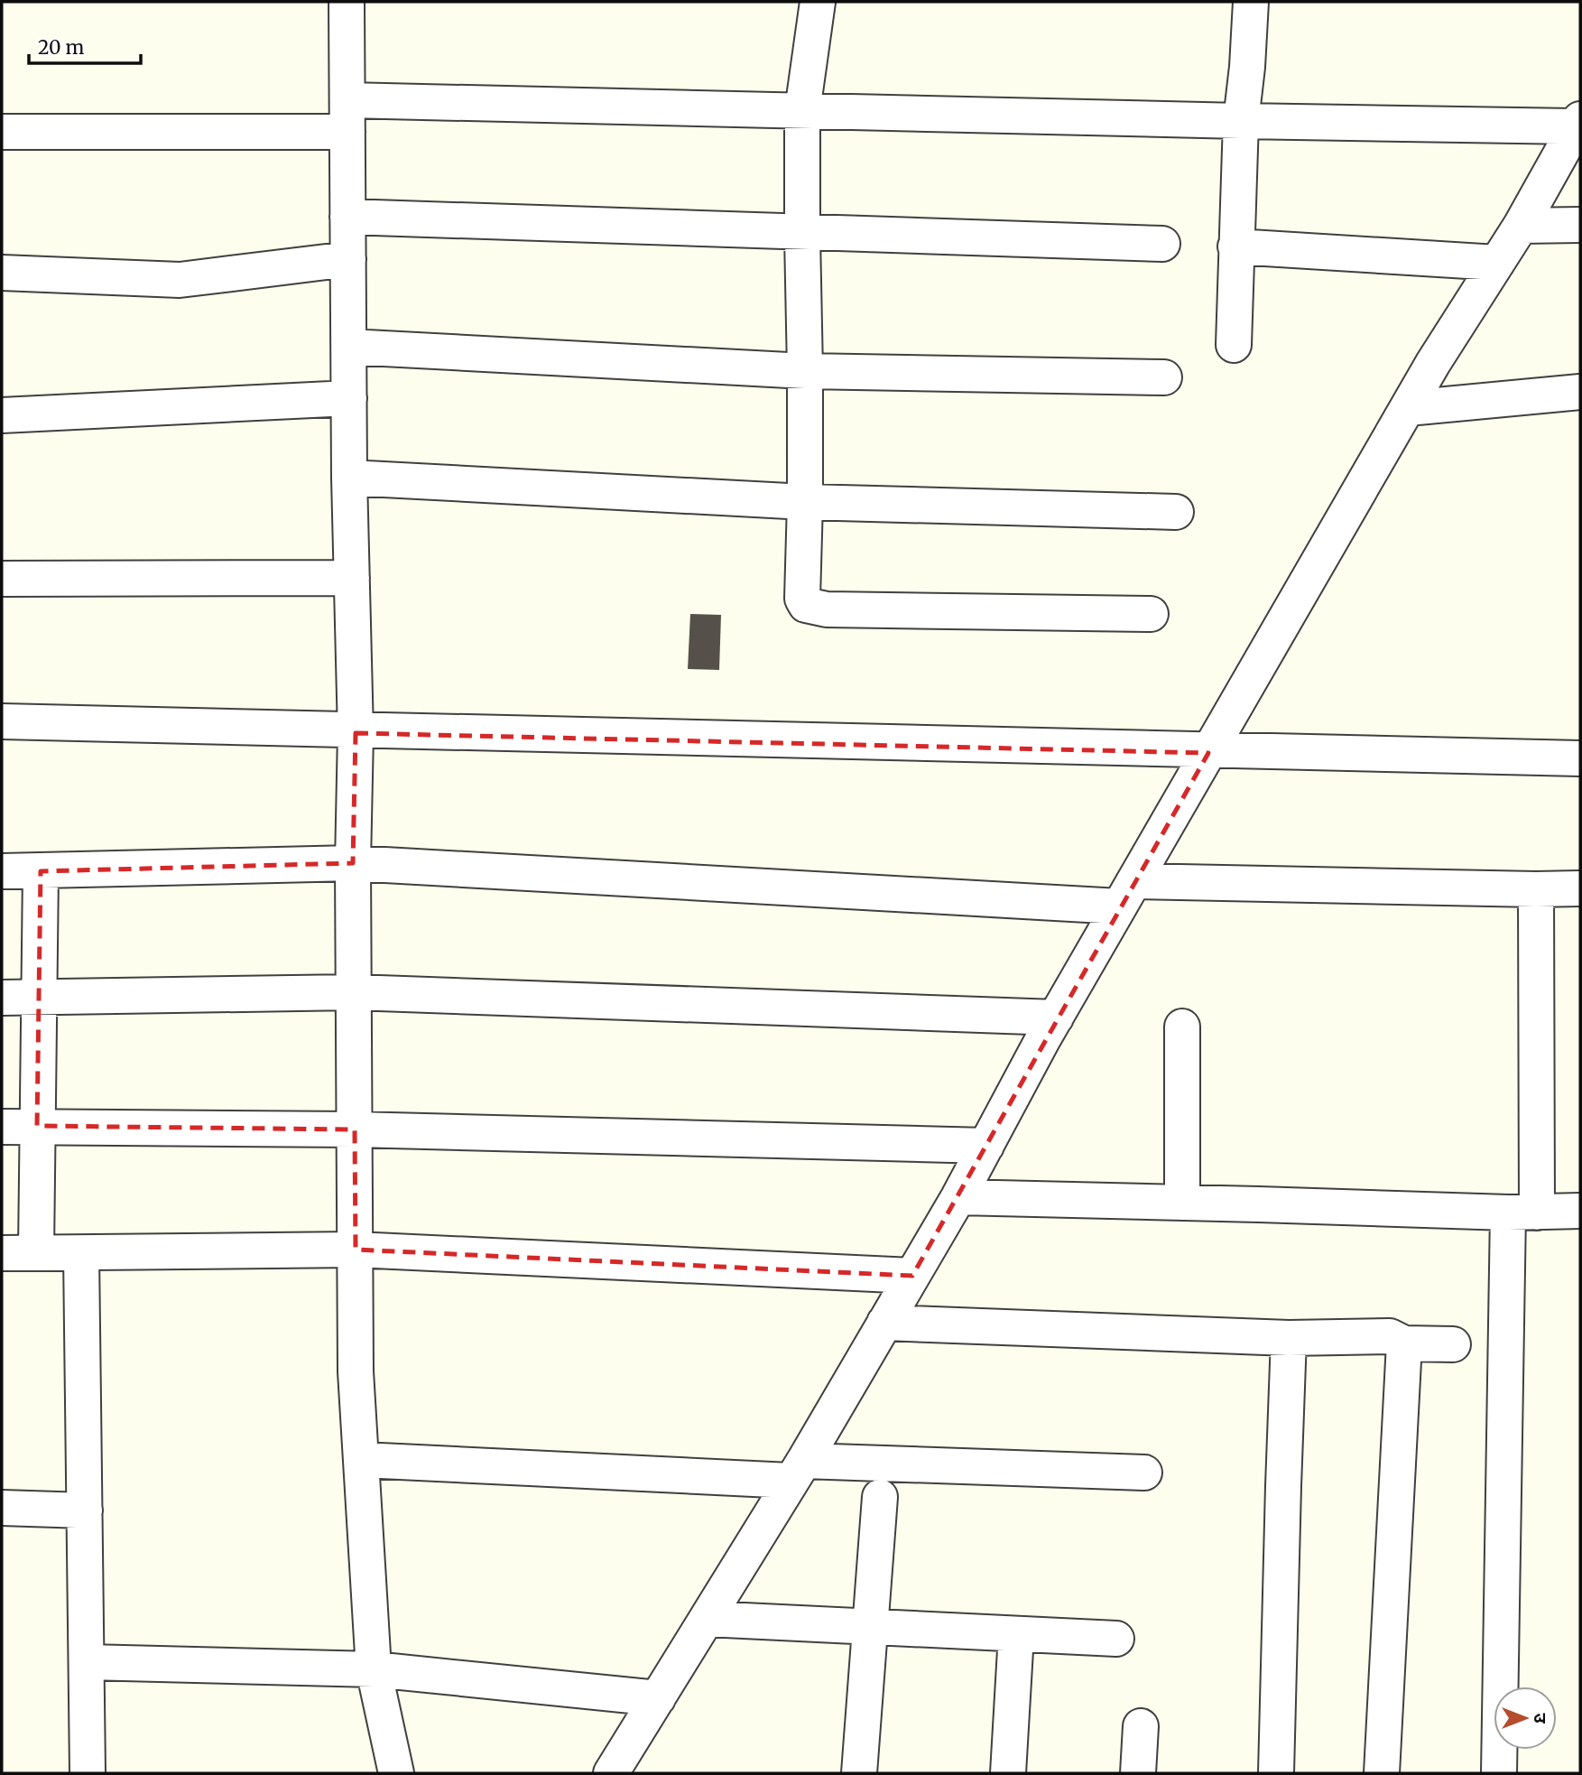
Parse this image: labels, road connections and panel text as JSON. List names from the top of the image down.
{
  "scale_bar": "20 m",
  "north": "right"
}
